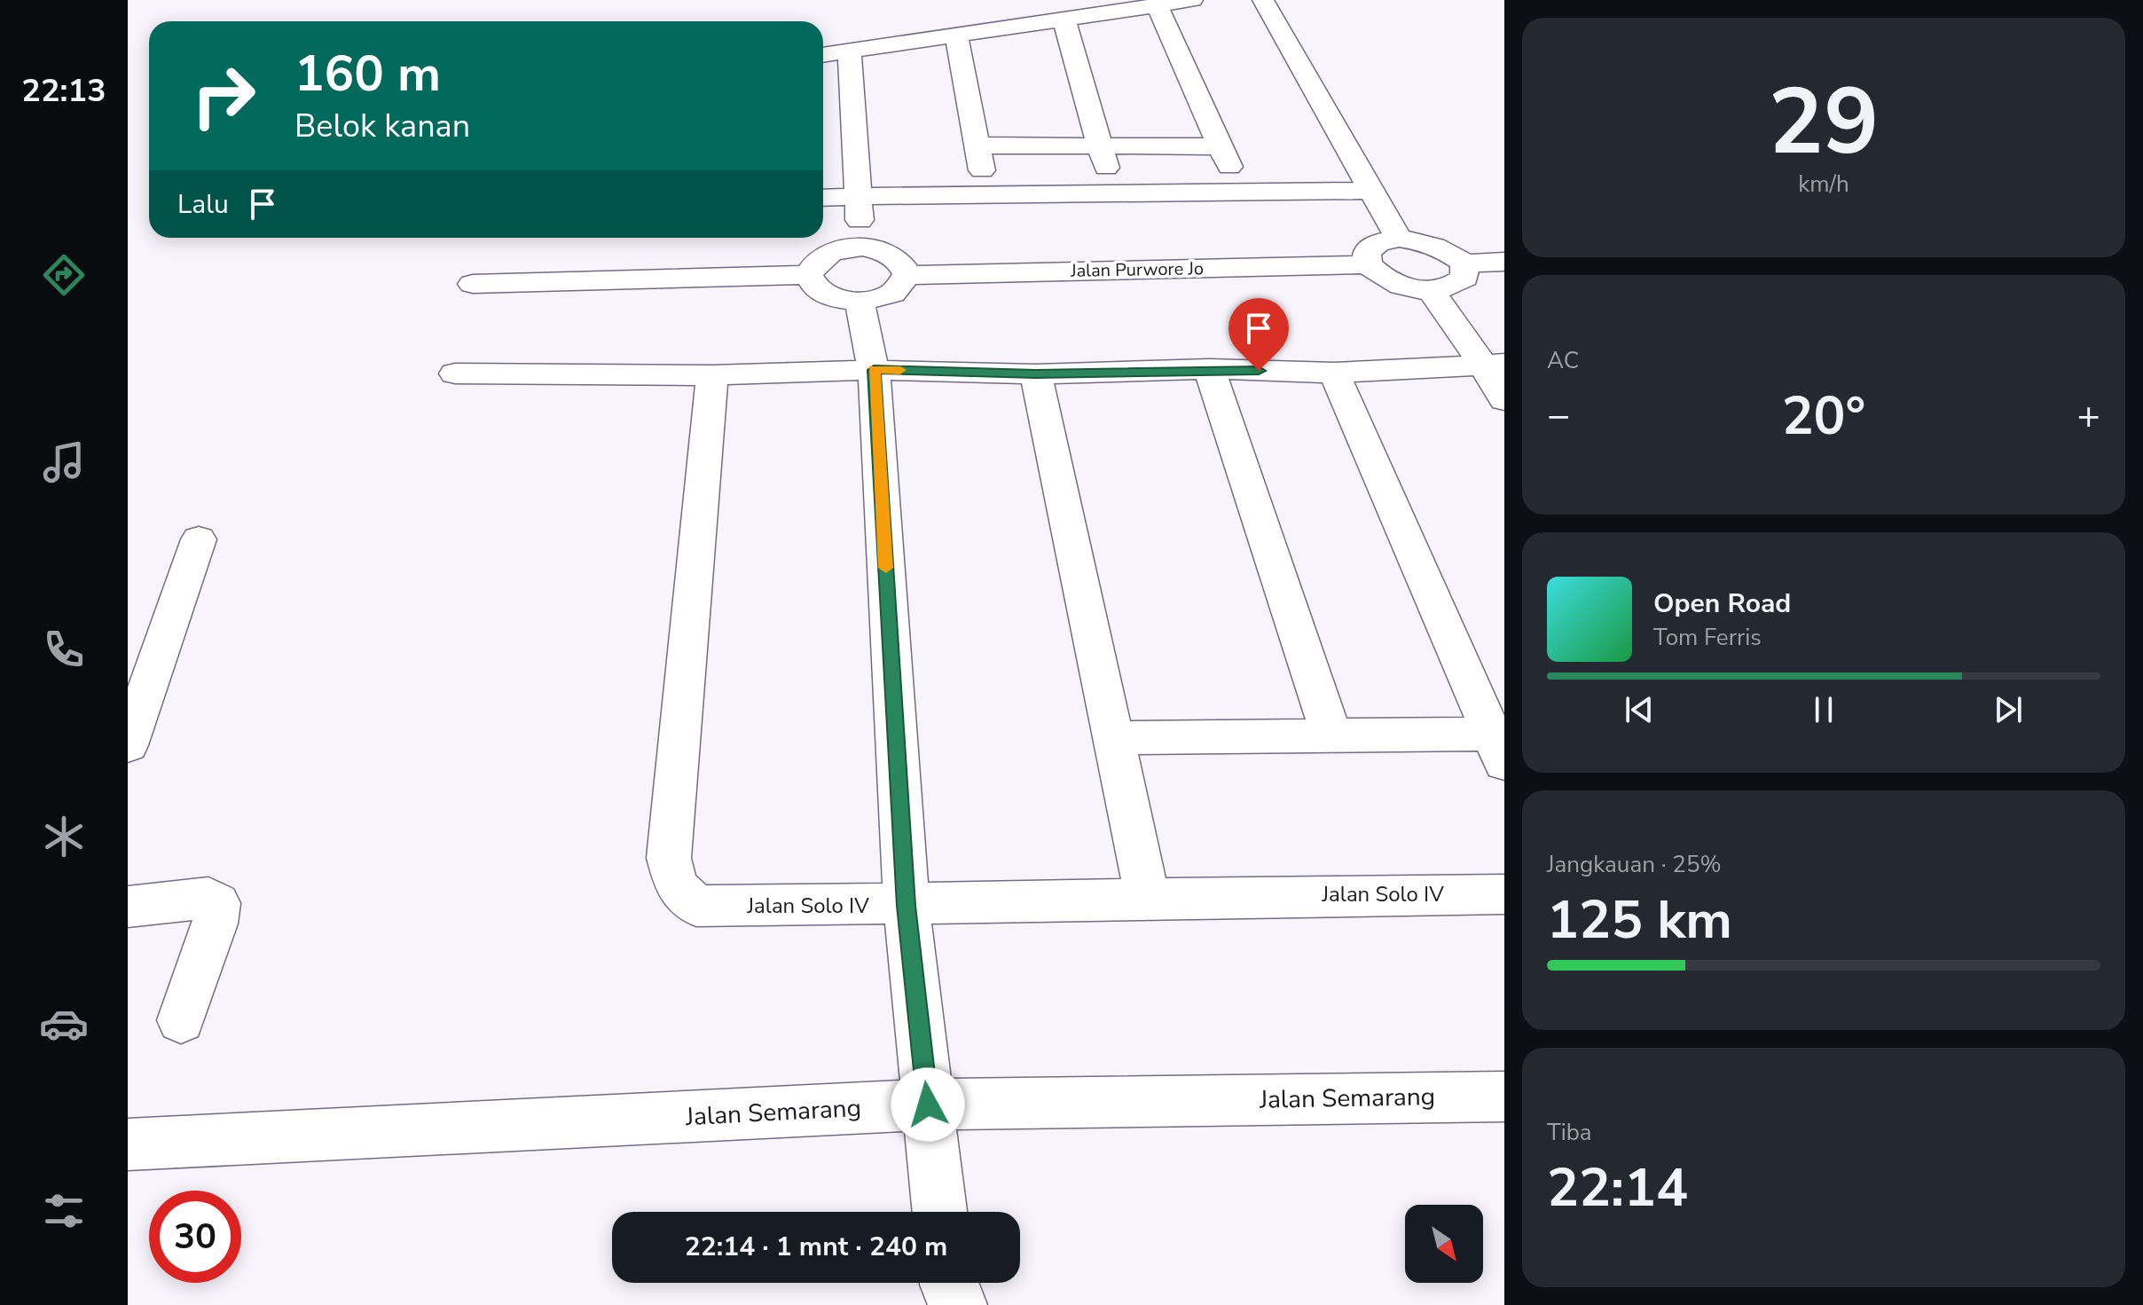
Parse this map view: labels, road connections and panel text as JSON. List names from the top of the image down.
{
  "streets": {
    "street": ["Jalan Purwore Jo", "Jalan Solo IV", "Jalan Semarang"]
  },
  "north": "bottom right",
  "page": {
    "tabs": "22:13",
    "tile": [
      ["29", "km/h"],
      "AC",
      ["Jangkauan · 25%", "125 km"],
      ["Tiba", "22:14"]
    ],
    "turn": ["160 m", "Belok kanan"],
    "then": "Lalu",
    "heat": ["−", "20°", "+"],
    "song": ["Open Road", "Tom Ferris"],
    "limit": "30",
    "trip": "22:14 · 1 mnt · 240 m"
  }
}
